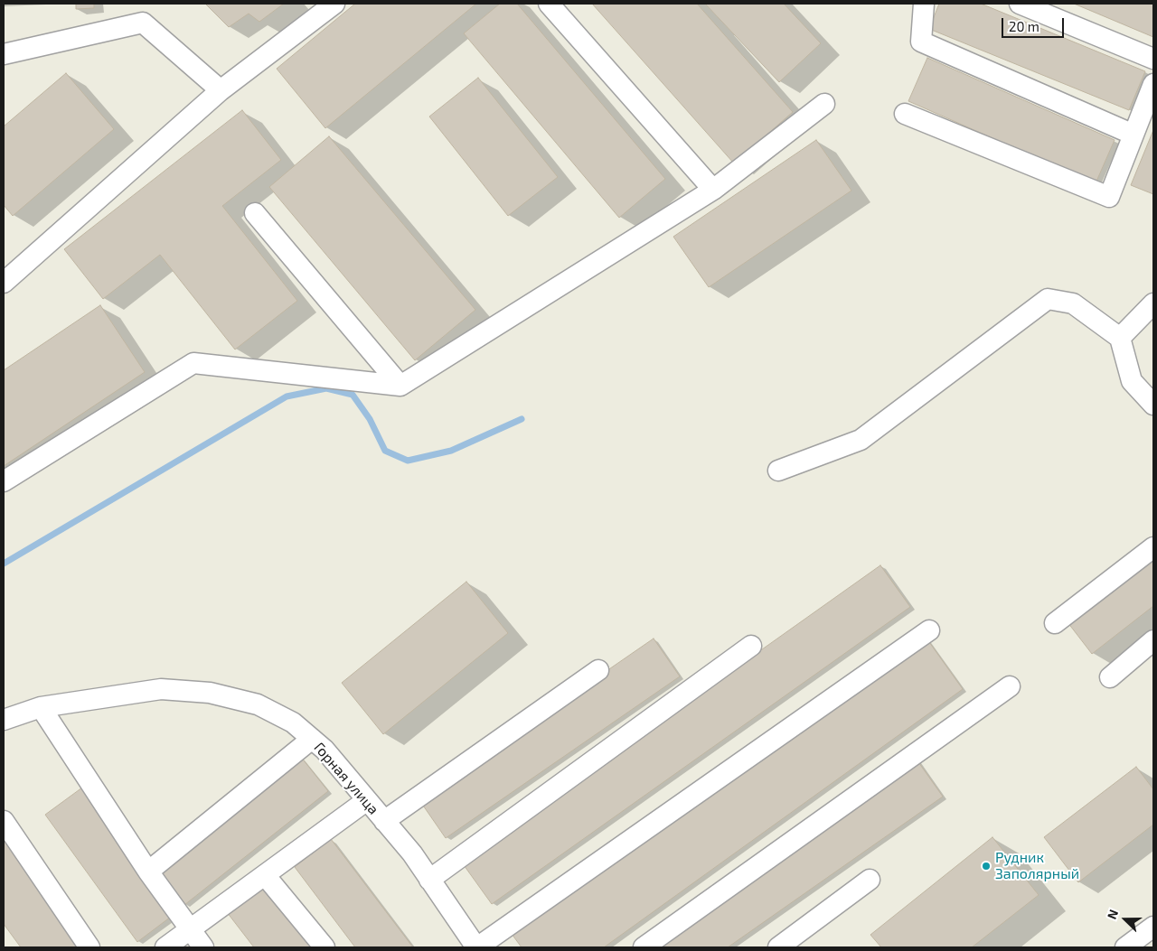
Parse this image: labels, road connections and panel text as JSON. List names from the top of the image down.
{
  "streets": {
    "street": ["Горная улица"]
  },
  "places": ["Рудник Заполярный"],
  "scale_bar": "20 m",
  "north": "left"
}
